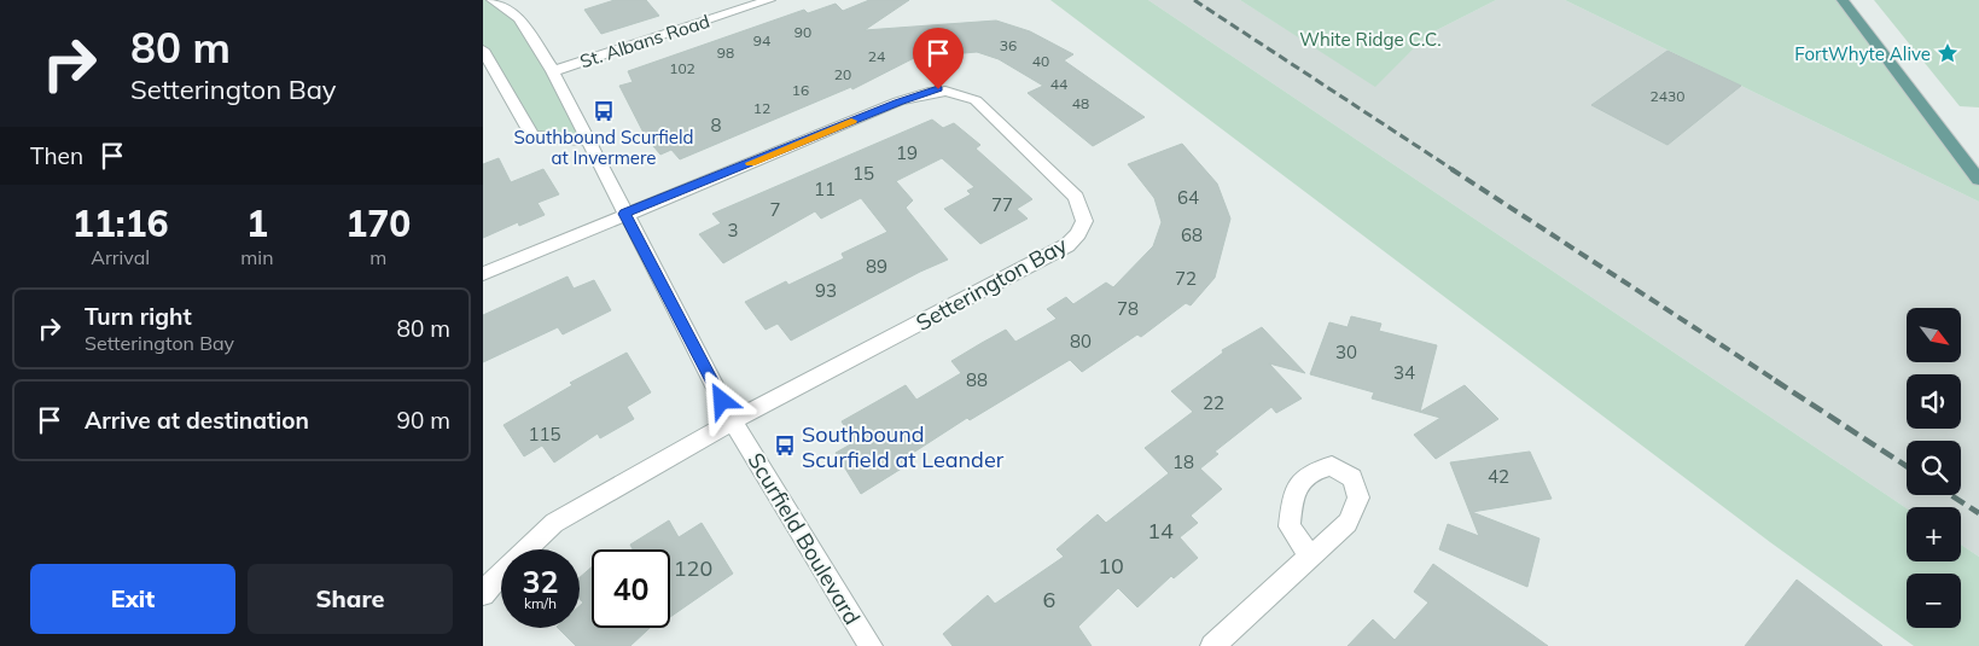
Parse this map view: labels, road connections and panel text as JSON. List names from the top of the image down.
{
  "streets": {
    "street": ["St. Albans Road", "Setterington Bay", "Scurfield Boulevard"]
  },
  "crossings": [
    ["St. Albans Road", "Scurfield Boulevard"],
    ["Setterington Bay", "Scurfield Boulevard"]
  ],
  "parks": ["White Ridge C.C."],
  "places": {
    "place": ["FortWhyte Alive"],
    "bus stop": ["Southbound Scurfield at Invermere", "Southbound Scurfield at Leander"]
  },
  "house_numbers": [
    "90",
    "94",
    "36",
    "98",
    "24",
    "40",
    "102",
    "20",
    "44",
    "16",
    "2430",
    "48",
    "12",
    "8",
    "19",
    "15",
    "11",
    "64",
    "77",
    "7",
    "3",
    "68",
    "89",
    "72",
    "93",
    "78",
    "80",
    "30",
    "34",
    "88",
    "22",
    "115",
    "18",
    "42",
    "14",
    "10",
    "120",
    "6"
  ],
  "north": "bottom right",
  "page": {
    "turn": ["80 m", "Setterington Bay"],
    "then": "Then",
    "eta": [
      "11:16",
      "Arrival",
      "1",
      "min",
      "170",
      "m"
    ],
    "list": [
      {
        "name": "Turn right",
        "note": "Setterington Bay",
        "value": "80 m"
      },
      {
        "name": "Arrive at destination",
        "value": "90 m"
      }
    ],
    "map_buttons": ["+", "−"],
    "speed": "32 km/h",
    "limit": "40",
    "buttons": ["Exit", "Share"]
  }
}
